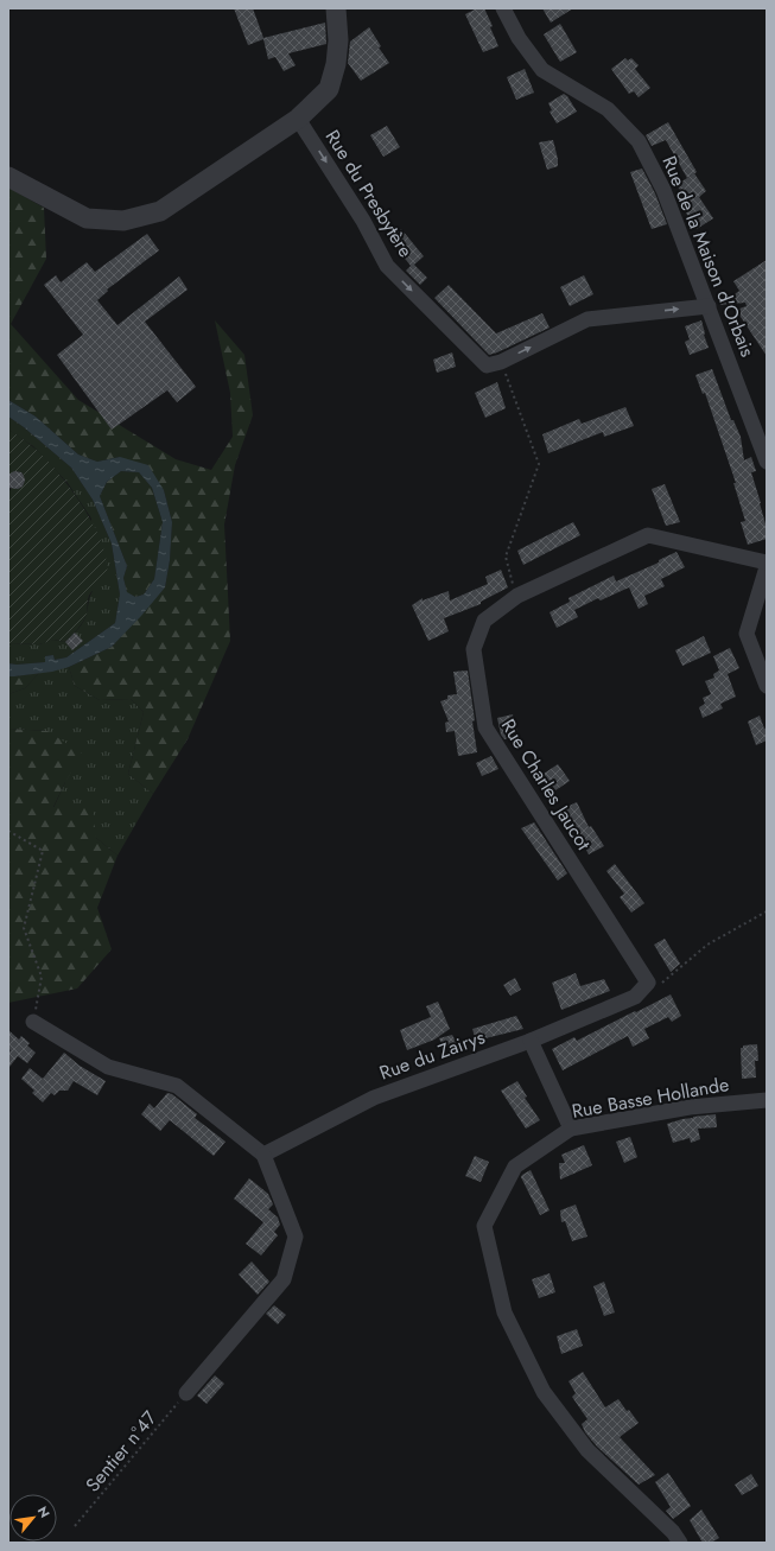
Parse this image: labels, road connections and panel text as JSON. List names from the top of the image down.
{
  "streets": {
    "street": [
      "Rue du Presbytère",
      "Rue de la Maison d'Orbais",
      "Rue Charles Jaucot",
      "Rue du Zairys",
      "Rue Basse Hollande"
    ],
    "path": ["Sentier n°47"]
  },
  "one_way": ["Rue du Presbytère"],
  "north": "top right"
}
